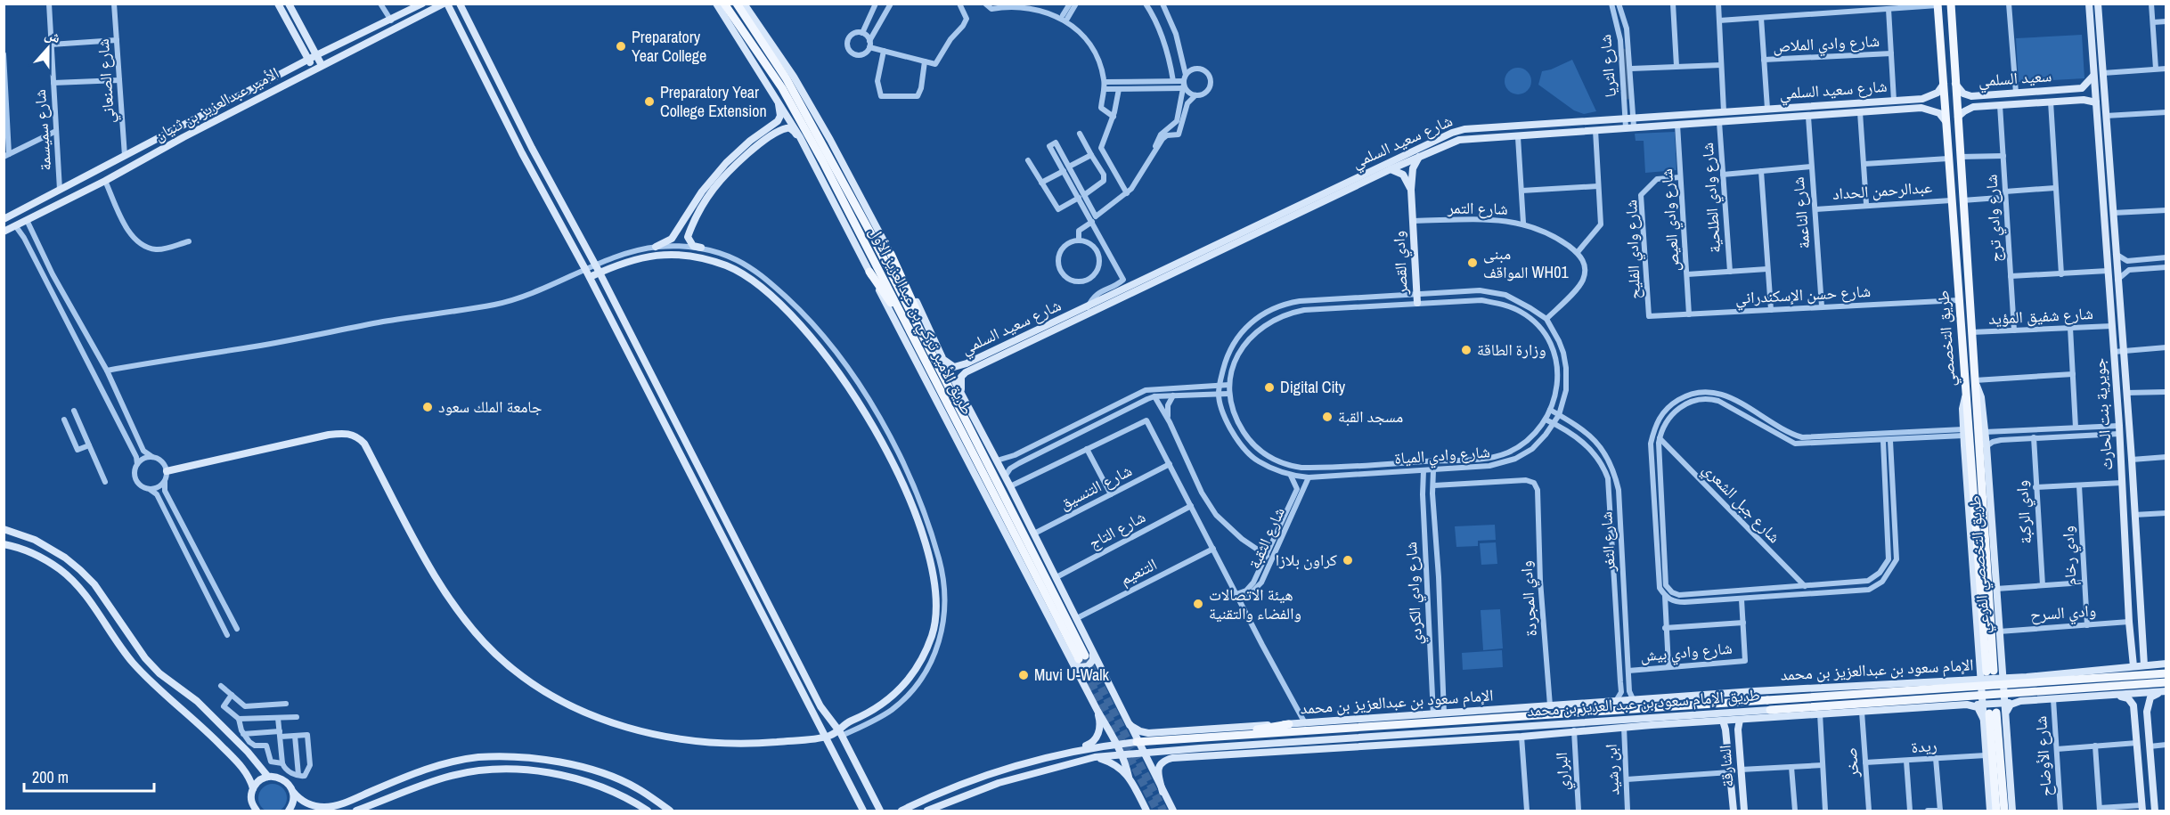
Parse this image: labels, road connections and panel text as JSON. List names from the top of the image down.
{
  "streets": {
    "main road": ["طريق الأمير تركي بن عبدالعزيز الأول", "طريق التخصصي", "طريق الإمام سعود بن عبد العزيز بن محمد"],
    "street": [
      "شارع وادي الملاص",
      "شارع الثريا",
      "سعيد السلمي",
      "شارع الصنعاني",
      "شارع سعيد السلمي",
      "الأمير عبدالعزيز بن ثنيان",
      "شارع سميسمة",
      "عبدالرحمن الحداد",
      "شارع وادي الطلحية",
      "شارع التمر",
      "شارع الناعمة",
      "شارع وادي ترج",
      "شارع وادي العيص",
      "شارع وادي الفليح",
      "وادي القصر",
      "شارع حسن الإسكندراني",
      "شارع شفيق المؤيد",
      "جويرية بنت الحارث",
      "شارع وادي المياة",
      "شارع التنسيق",
      "شارع جبل الشعري",
      "وادي الركبة",
      "شارع التاج",
      "شارع الثقبة",
      "شارع الثغر",
      "وادي رخام",
      "طريق التخصصي الفرعي",
      "التنعيم",
      "شارع وادي الكردي",
      "وادي المجردة",
      "وادي السرح",
      "شارع وادي بيش",
      "الإمام سعود بن عبدالعزيز بن محمد",
      "ريدة",
      "شارع الأوضاح",
      "صخر",
      "الشارقة",
      "ابن رشيد",
      "البراري"
    ]
  },
  "crossings": [
    ["شارع الثريا", "شارع سعيد السلمي"],
    ["سعيد السلمي", "شارع وادي ترج"],
    ["سعيد السلمي", "طريق التخصصي"],
    ["سعيد السلمي", "جويرية بنت الحارث"],
    ["شارع الصنعاني", "الأمير عبدالعزيز بن ثنيان"],
    ["شارع سعيد السلمي", "شارع وادي الطلحية"],
    ["شارع سعيد السلمي", "شارع الناعمة"],
    ["شارع سعيد السلمي", "شارع وادي العيص"],
    ["شارع سعيد السلمي", "وادي القصر"],
    ["شارع سعيد السلمي", "طريق التخصصي"],
    ["الأمير عبدالعزيز بن ثنيان", "شارع سميسمة"],
    ["عبدالرحمن الحداد", "شارع الناعمة"],
    ["عبدالرحمن الحداد", "طريق التخصصي"],
    ["شارع التمر", "وادي القصر"],
    ["شارع الناعمة", "شارع حسن الإسكندراني"],
    ["شارع وادي ترج", "شارع شفيق المؤيد"],
    ["شارع وادي العيص", "شارع وادي الفليح"],
    ["شارع وادي العيص", "شارع حسن الإسكندراني"],
    ["شارع وادي الفليح", "شارع حسن الإسكندراني"],
    ["وادي القصر", "شارع وادي المياة"],
    ["شارع حسن الإسكندراني", "طريق التخصصي"],
    ["شارع شفيق المؤيد", "طريق التخصصي"],
    ["شارع شفيق المؤيد", "جويرية بنت الحارث"],
    ["طريق التخصصي", "طريق التخصصي الفرعي"],
    ["جويرية بنت الحارث", "وادي السرح"],
    ["جويرية بنت الحارث", "الإمام سعود بن عبدالعزيز بن محمد"],
    ["شارع وادي المياة", "شارع الثقبة"],
    ["شارع وادي المياة", "شارع الثغر"],
    ["شارع وادي المياة", "شارع وادي الكردي"],
    ["شارع الثغر", "شارع وادي بيش"],
    ["شارع الثغر", "الإمام سعود بن عبدالعزيز بن محمد"],
    ["وادي رخام", "وادي السرح"],
    ["طريق التخصصي الفرعي", "وادي السرح"],
    ["طريق التخصصي الفرعي", "الإمام سعود بن عبدالعزيز بن محمد"],
    ["طريق التخصصي الفرعي", "ريدة"],
    ["شارع وادي الكردي", "وادي المجردة"],
    ["شارع وادي الكردي", "الإمام سعود بن عبدالعزيز بن محمد"],
    ["وادي المجردة", "الإمام سعود بن عبدالعزيز بن محمد"],
    ["ريدة", "صخر"]
  ],
  "places": [
    "Preparatory Year College",
    "Preparatory Year College Extension",
    "مبنى المواقف WH01",
    "وزارة الطاقة",
    "Digital City",
    "جامعة الملك سعود",
    "مسجد القبة",
    "كراون بلازا",
    "هيئة الاتصالات والفضاء والتقنية",
    "Muvi U-Walk"
  ],
  "scale_bar": "200 m",
  "north": "top"
}
